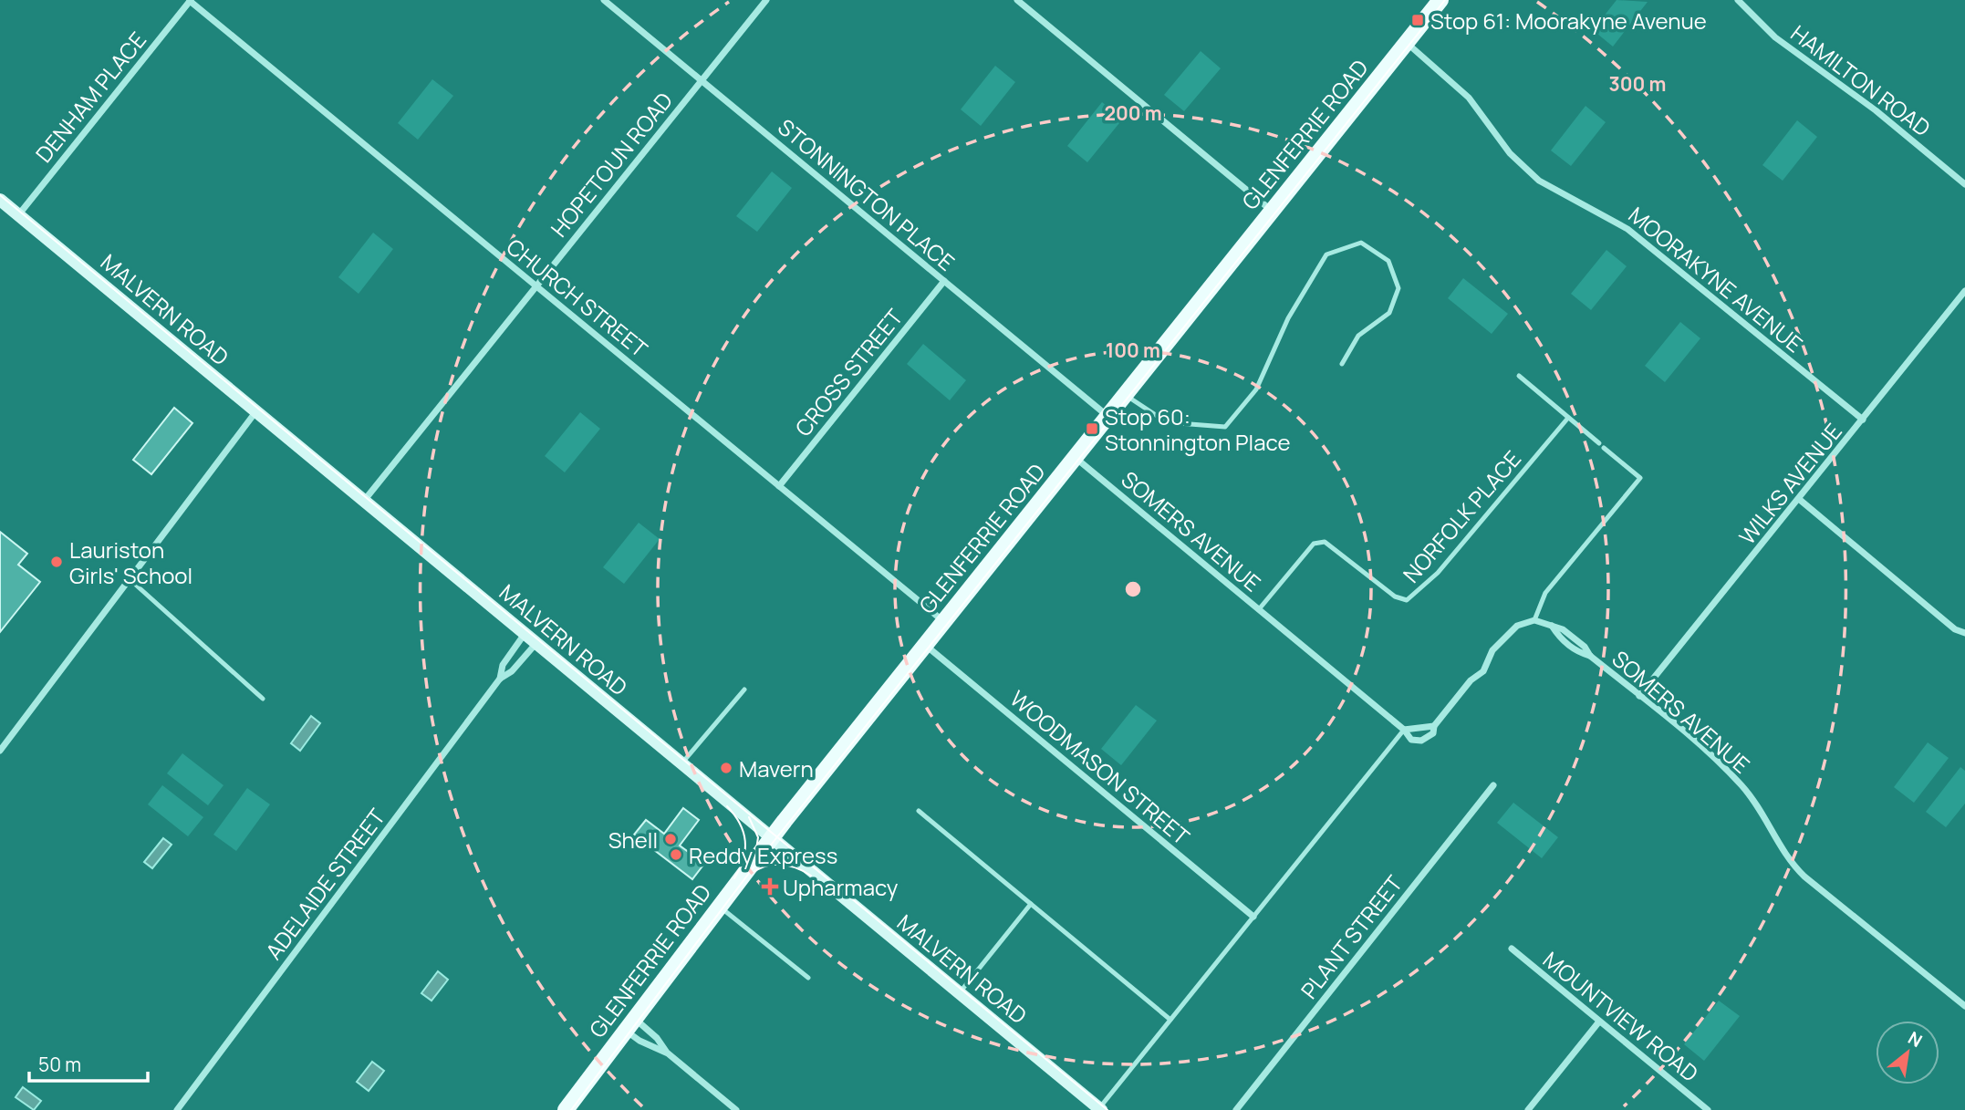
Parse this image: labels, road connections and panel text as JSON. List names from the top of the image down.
{
  "streets": {
    "main road": ["GLENFERRIE ROAD", "MALVERN ROAD"],
    "street": [
      "HAMILTON ROAD",
      "DENHAM PLACE",
      "HOPETOUN ROAD",
      "STONNINGTON PLACE",
      "MOORAKYNE AVENUE",
      "CHURCH STREET",
      "CROSS STREET",
      "WILKS AVENUE",
      "SOMERS AVENUE",
      "WOODMASON STREET",
      "ADELAIDE STREET",
      "PLANT STREET",
      "MOUNTVIEW ROAD"
    ],
    "lane": ["NORFOLK PLACE"]
  },
  "crossings": [
    ["DENHAM PLACE", "CHURCH STREET"],
    ["DENHAM PLACE", "MALVERN ROAD"],
    ["GLENFERRIE ROAD", "STONNINGTON PLACE"],
    ["GLENFERRIE ROAD", "MOORAKYNE AVENUE"],
    ["GLENFERRIE ROAD", "CHURCH STREET"],
    ["GLENFERRIE ROAD", "MALVERN ROAD"],
    ["GLENFERRIE ROAD", "SOMERS AVENUE"],
    ["GLENFERRIE ROAD", "WOODMASON STREET"],
    ["HOPETOUN ROAD", "STONNINGTON PLACE"],
    ["HOPETOUN ROAD", "CHURCH STREET"],
    ["HOPETOUN ROAD", "MALVERN ROAD"],
    ["STONNINGTON PLACE", "CROSS STREET"],
    ["MOORAKYNE AVENUE", "WILKS AVENUE"],
    ["CHURCH STREET", "CROSS STREET"],
    ["MALVERN ROAD", "ADELAIDE STREET"],
    ["WILKS AVENUE", "SOMERS AVENUE"],
    ["NORFOLK PLACE", "SOMERS AVENUE"]
  ],
  "places": {
    "transit": ["Stop 61: Moorakyne Avenue", "Stop 60: Stonnington Place"],
    "other": [
      "Lauriston Girls' School",
      "Mavern",
      "Shell",
      "Reddy Express"
    ],
    "health": ["Upharmacy"]
  },
  "scale_bar": "50 m",
  "north": "top right",
  "rings": ["300 m", "200 m", "100 m"]
}
